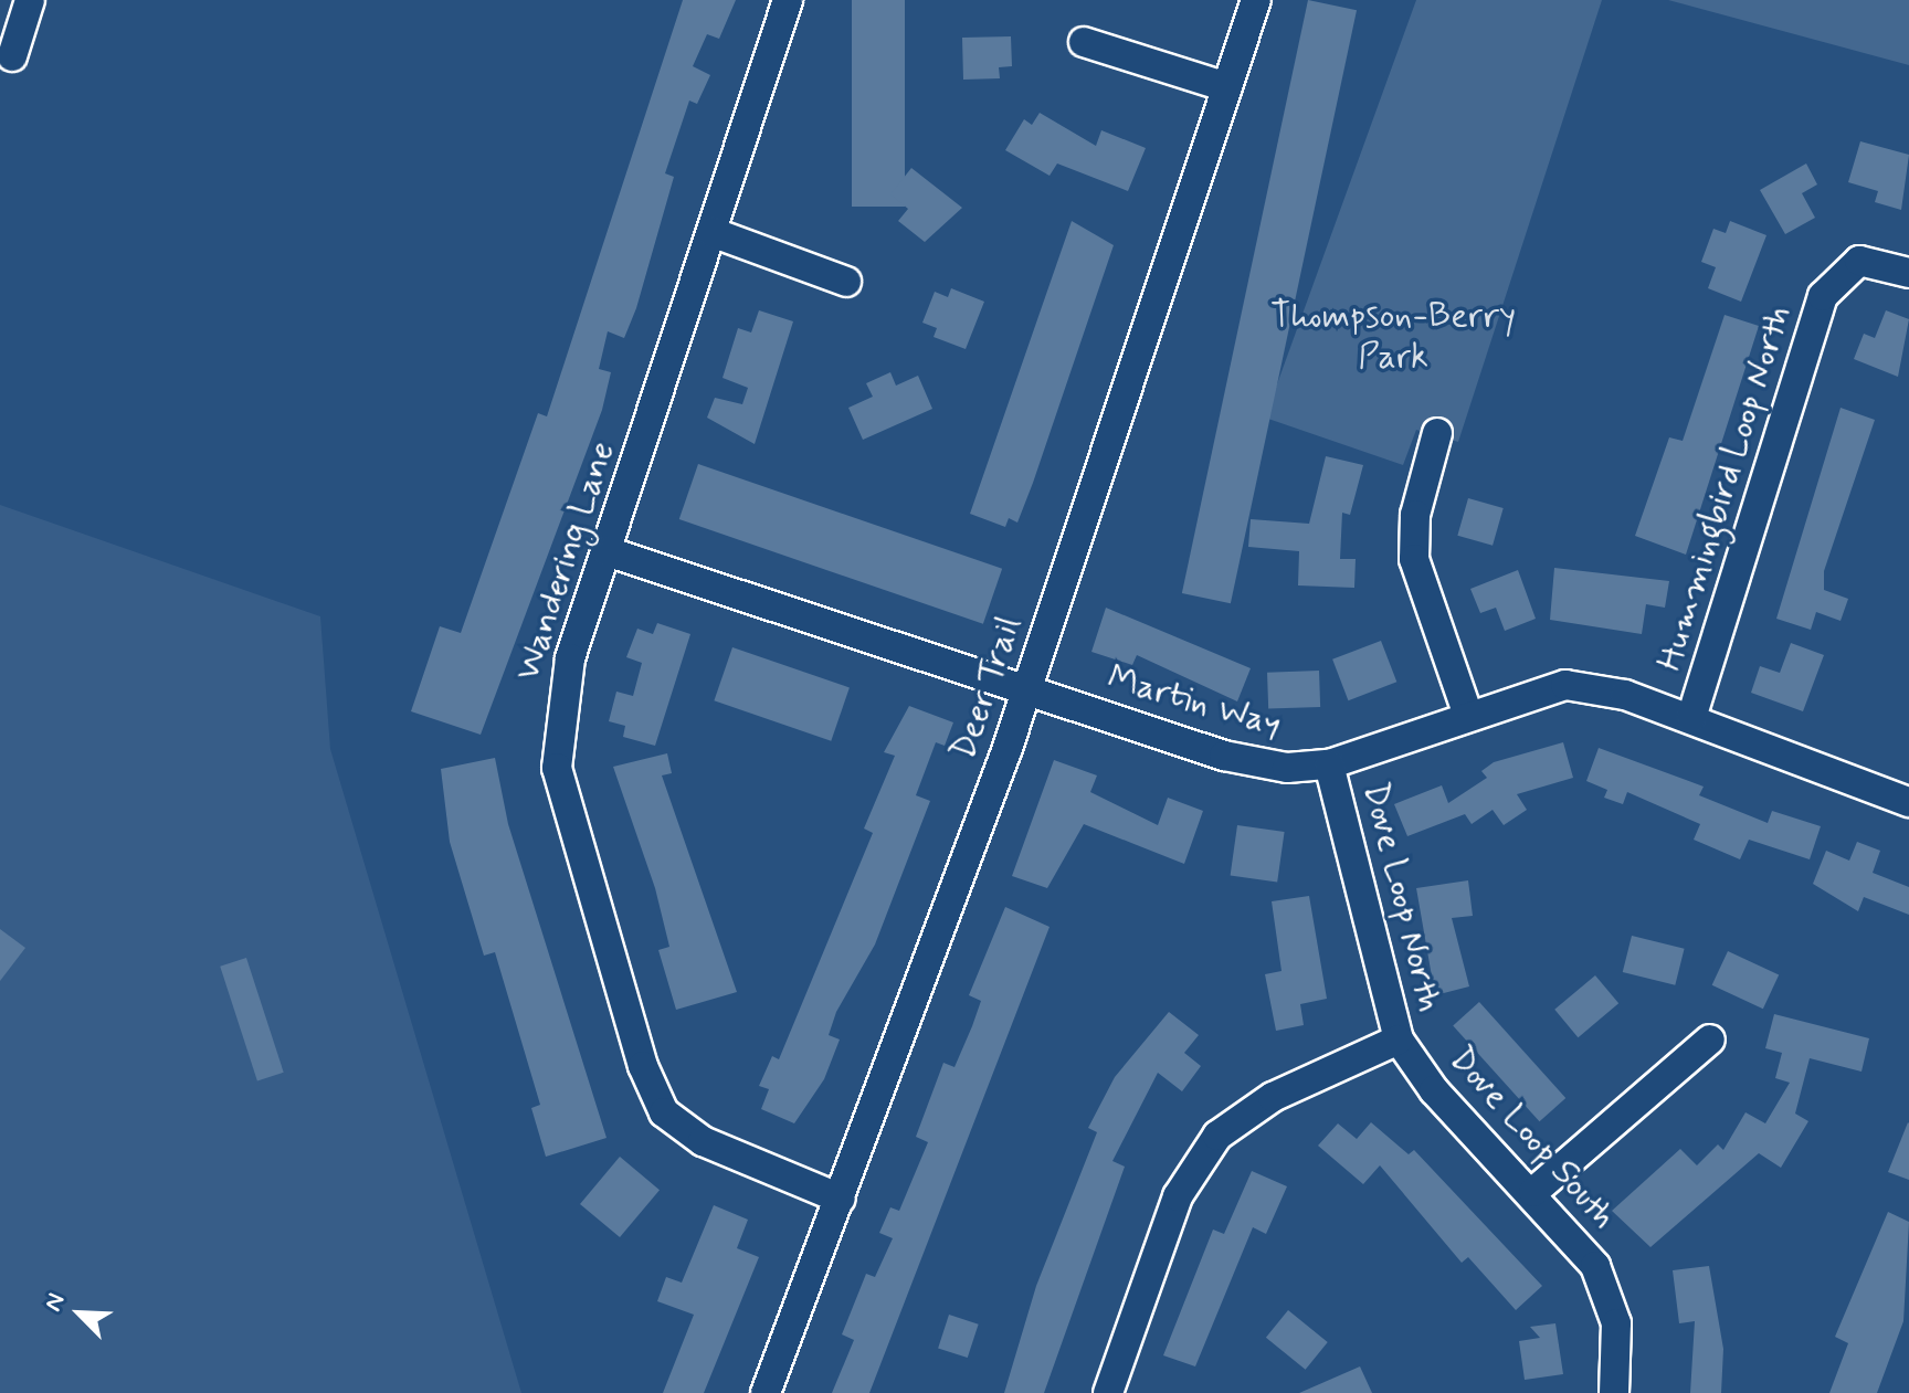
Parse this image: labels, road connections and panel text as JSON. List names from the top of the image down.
{
  "streets": {
    "street": [
      "Hummingbird Loop North",
      "Wandering Lane",
      "Deer Trail",
      "Martin Way",
      "Dove Loop North",
      "Dove Loop South"
    ]
  },
  "crossings": [
    ["Hummingbird Loop North", "Martin Way"],
    ["Wandering Lane", "Deer Trail"],
    ["Wandering Lane", "Martin Way"],
    ["Deer Trail", "Martin Way"],
    ["Martin Way", "Dove Loop North"],
    ["Dove Loop North", "Dove Loop South"]
  ],
  "parks": ["Thompson-Berry Park"],
  "north": "top left"
}
